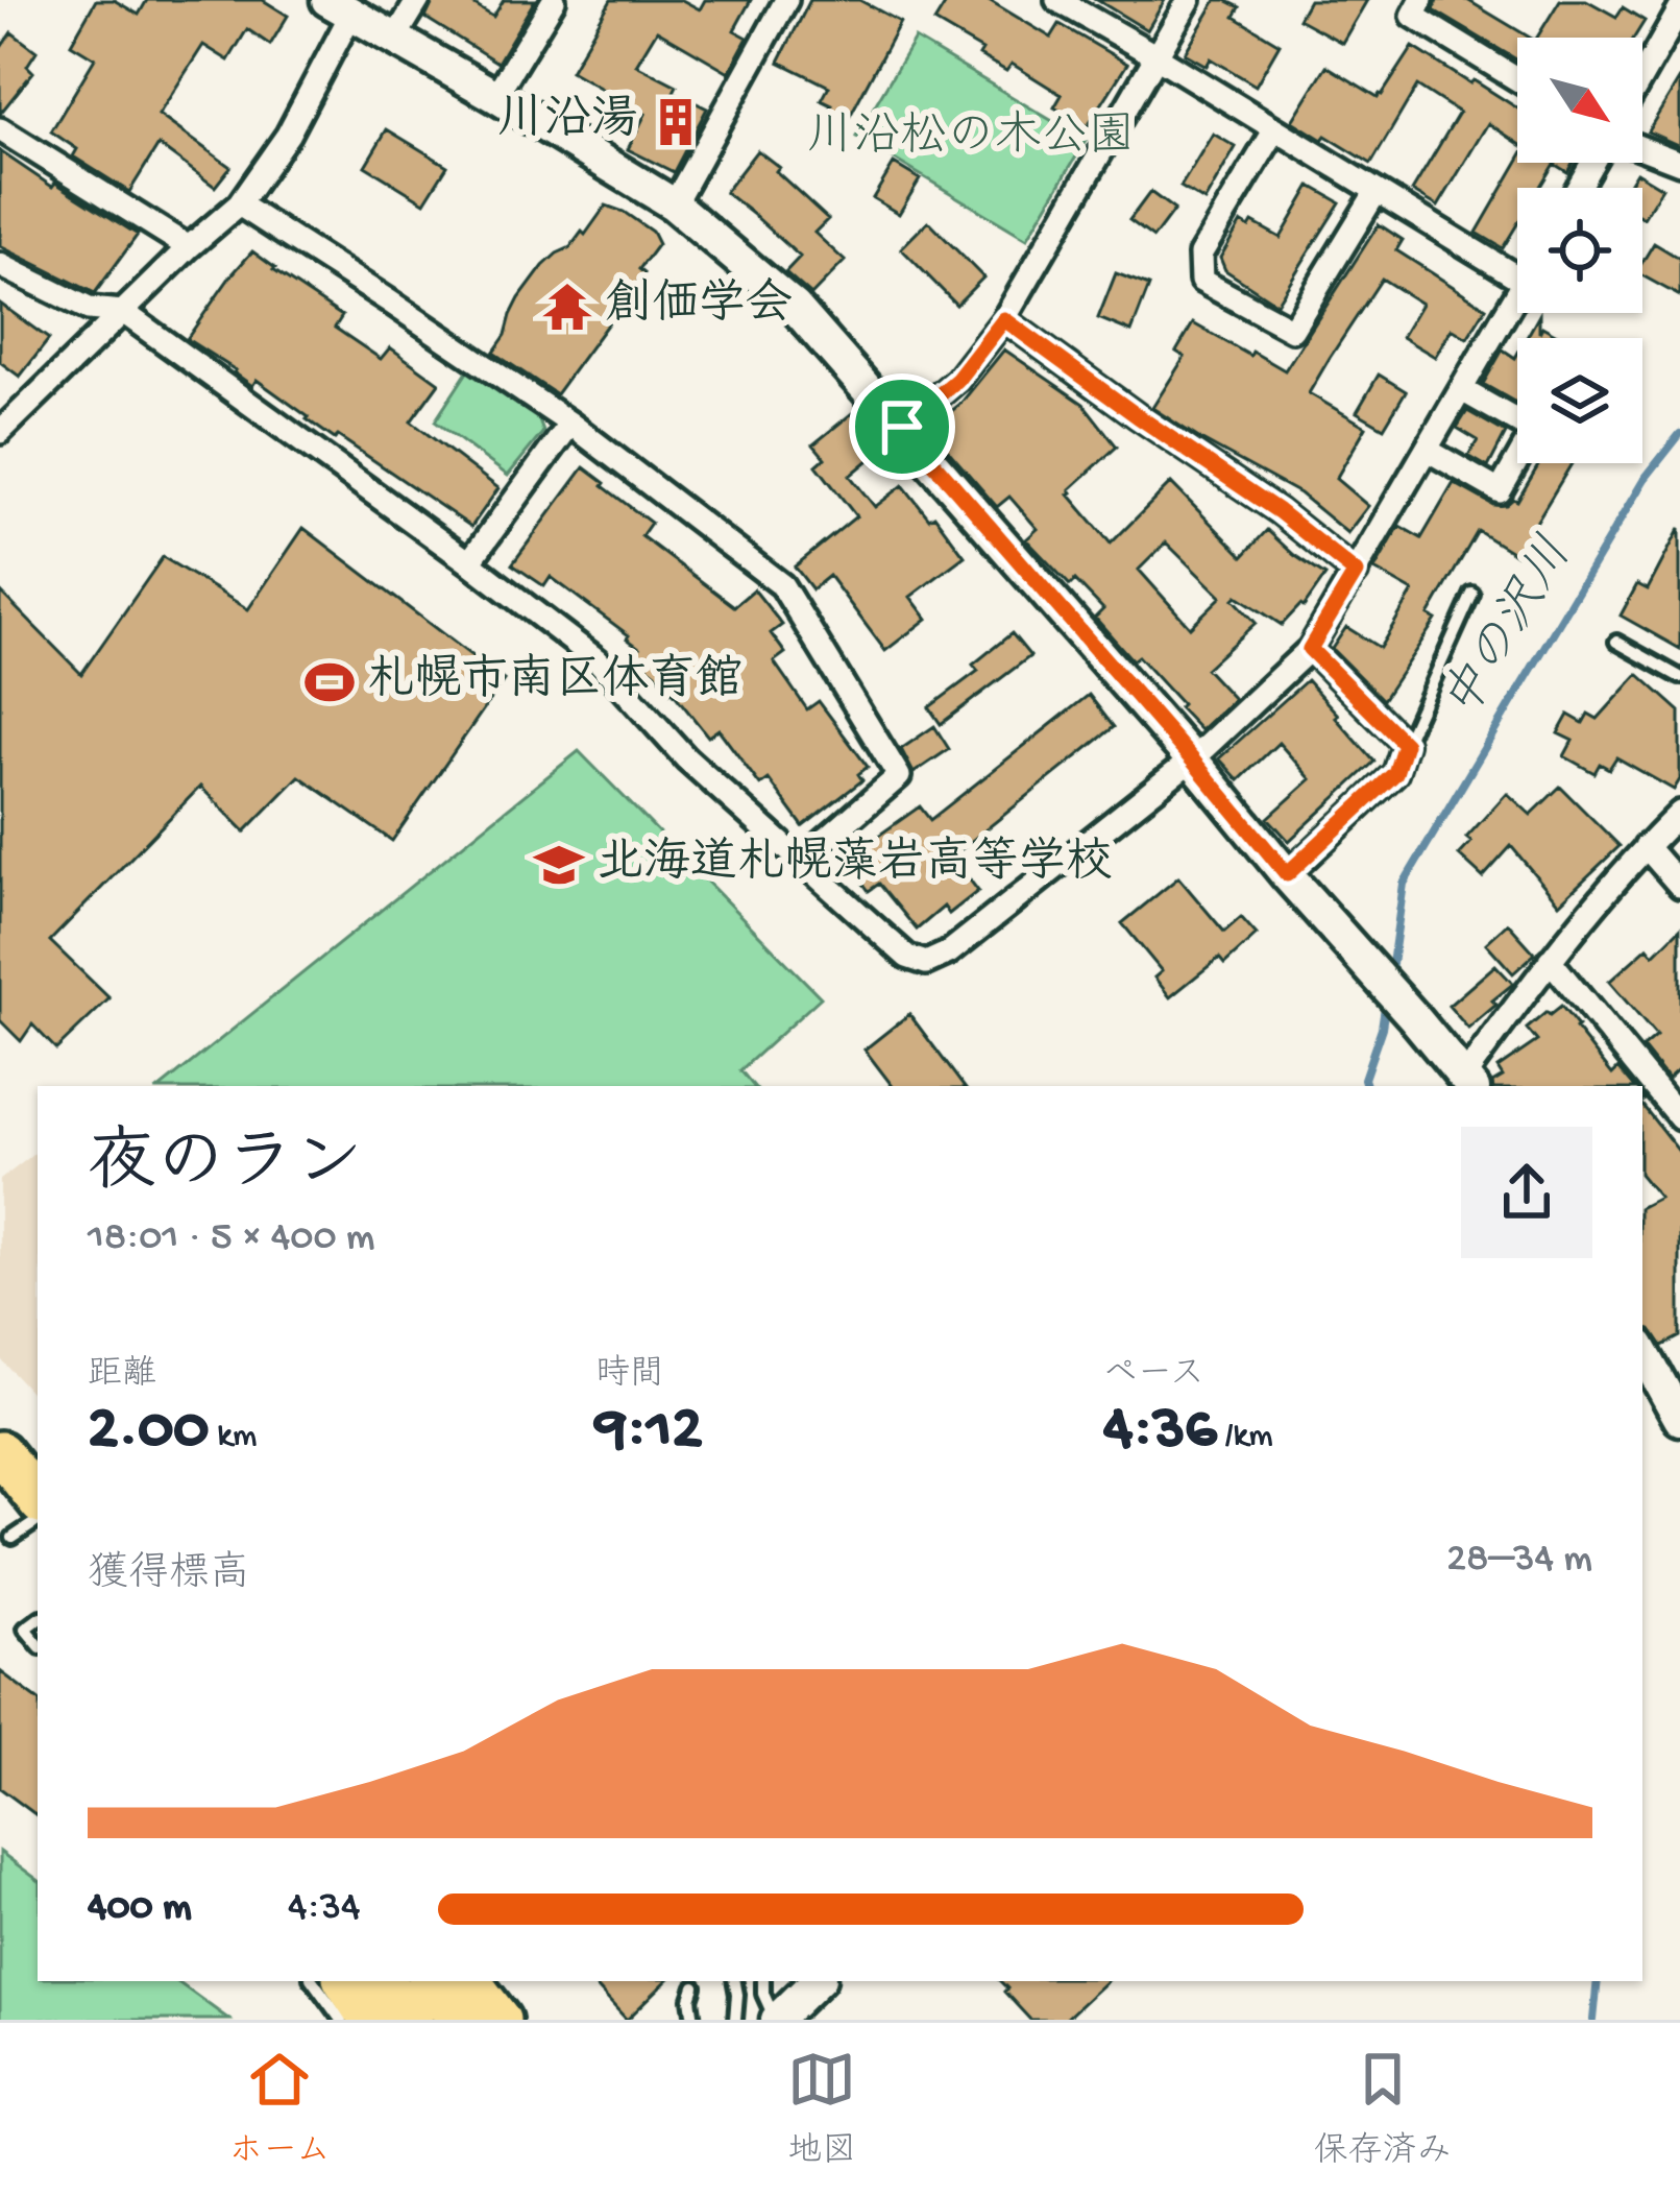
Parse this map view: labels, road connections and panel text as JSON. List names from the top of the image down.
{
  "water": ["中の沢川"],
  "parks": ["川沿松の木公園"],
  "places": {
    "building": ["川沿湯"],
    "temple": ["創価学会"],
    "sports": ["札幌市南区体育館"],
    "school or university": ["北海道札幌藻岩高等学校"]
  },
  "north": "bottom right",
  "page": {
    "heading": ["夜のラン", "18:01 · 5 × 400 m"],
    "stats": [
      ["距離", "2.00 km"],
      ["時間", "9:12"],
      ["ペース", "4:36 /km"]
    ],
    "chart": ["獲得標高", "28–34 m"],
    "list": [
      {
        "name": "400 m",
        "note": "4:34"
      }
    ],
    "tabs": ["ホーム", "地図", "保存済み"]
  }
}
